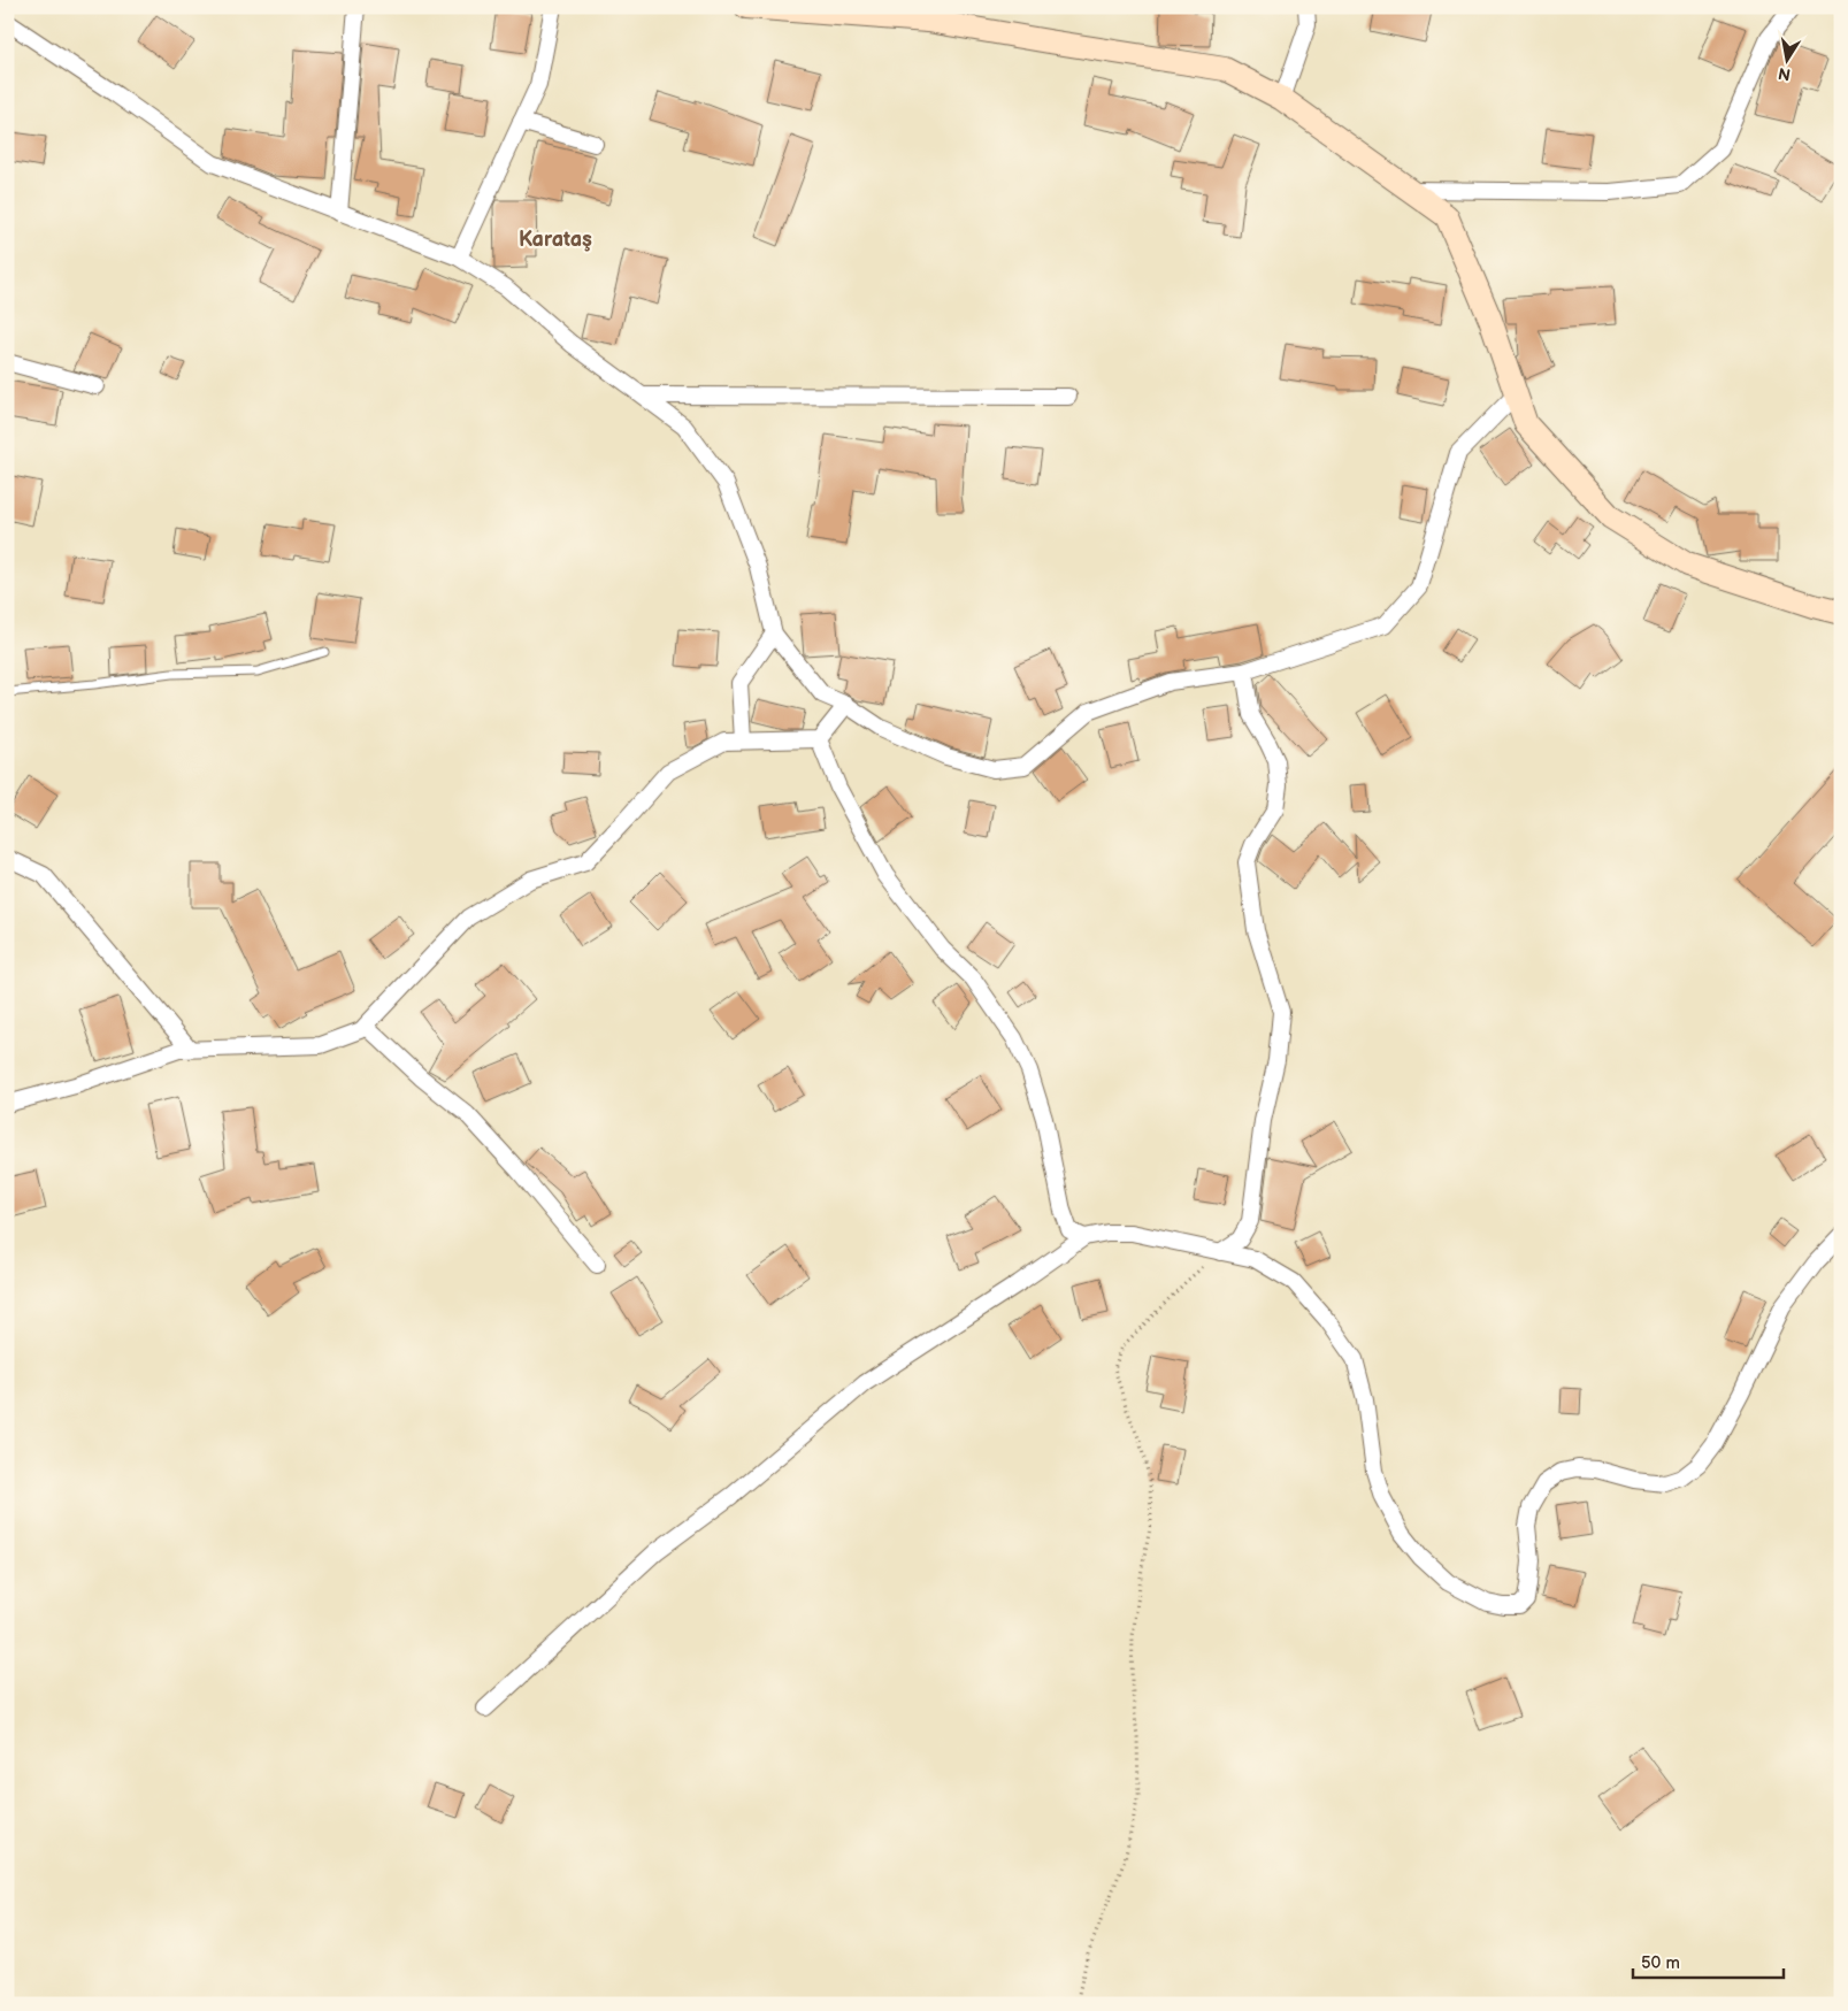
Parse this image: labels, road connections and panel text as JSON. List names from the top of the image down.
{
  "districts": ["Karataş"],
  "scale_bar": "50 m",
  "north": "bottom"
}
